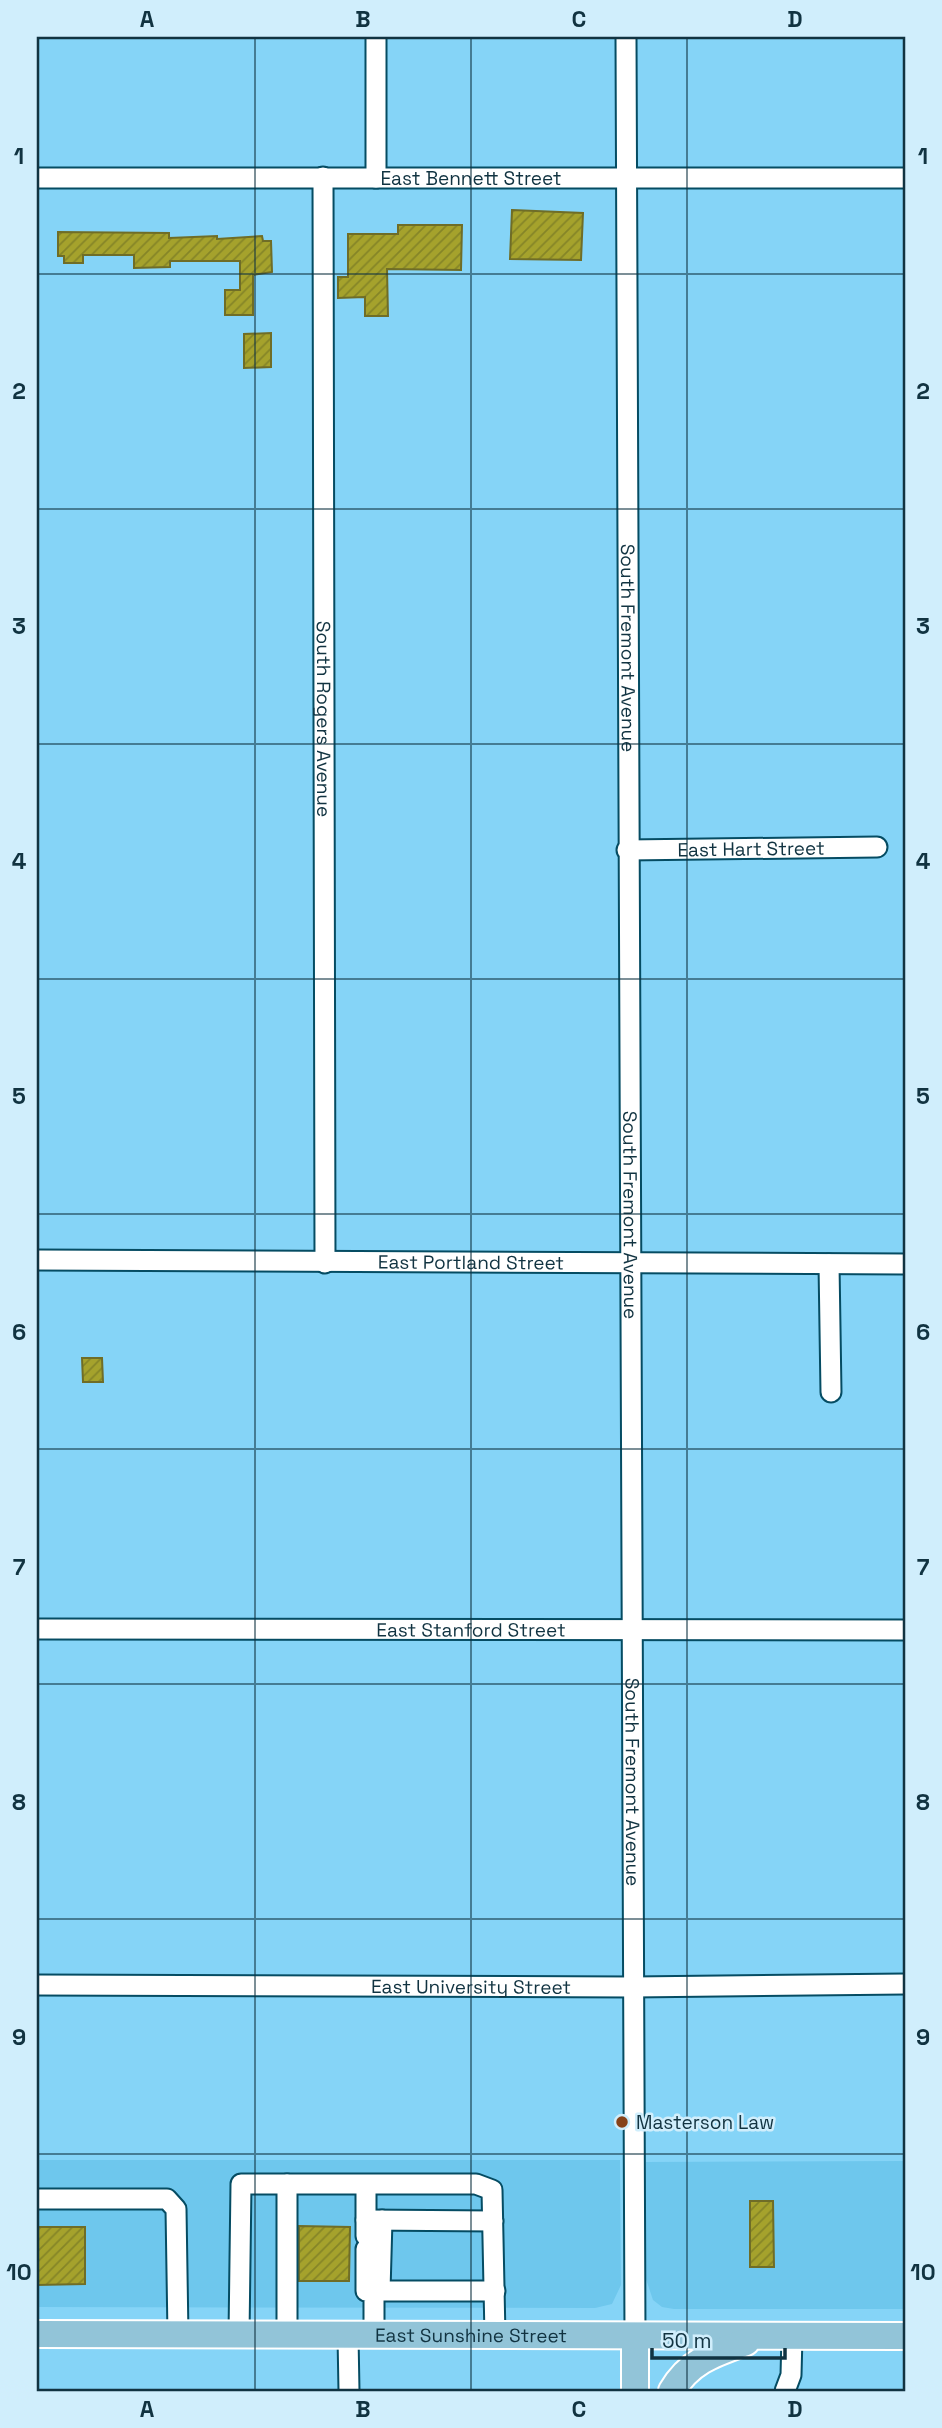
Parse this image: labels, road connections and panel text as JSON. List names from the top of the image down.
{
  "streets": {
    "main road": ["South Fremont Avenue", "East Sunshine Street"],
    "street": [
      "East Bennett Street",
      "South Rogers Avenue",
      "East Hart Street",
      "East Portland Street",
      "East Stanford Street",
      "East University Street"
    ]
  },
  "crossings": [
    ["East Bennett Street", "South Fremont Avenue"],
    ["East Bennett Street", "South Rogers Avenue"],
    ["South Fremont Avenue", "East Hart Street"],
    ["South Fremont Avenue", "East Portland Street"],
    ["South Fremont Avenue", "East Stanford Street"],
    ["South Fremont Avenue", "East University Street"],
    ["South Fremont Avenue", "East Sunshine Street"],
    ["South Rogers Avenue", "East Portland Street"]
  ],
  "places": ["Masterson Law"],
  "scale_bar": "50 m",
  "grid": {
    "columns": [
      "A",
      "B",
      "C",
      "D"
    ],
    "rows": [
      "1",
      "2",
      "3",
      "4",
      "5",
      "6",
      "7",
      "8",
      "9",
      "10"
    ]
  }
}
